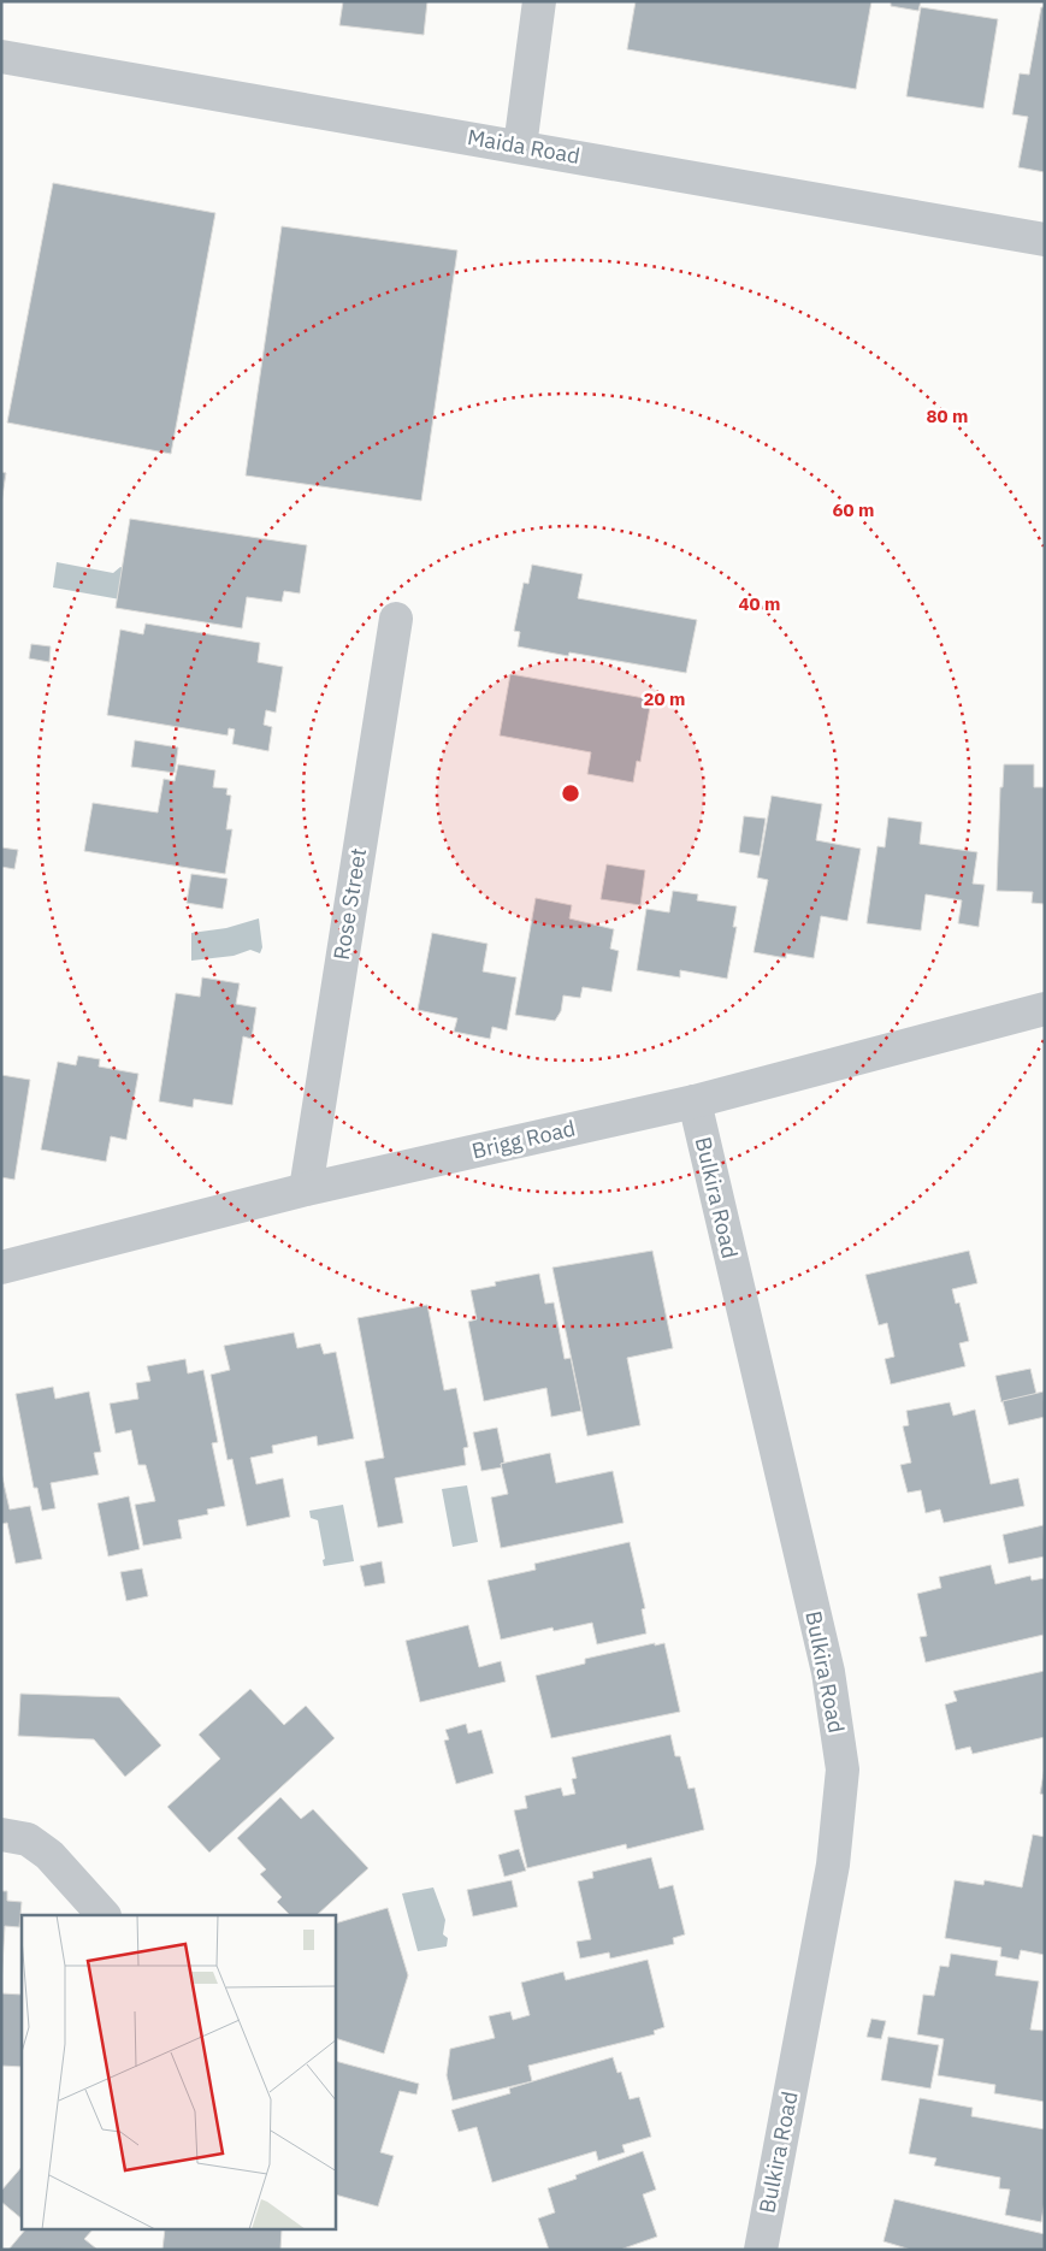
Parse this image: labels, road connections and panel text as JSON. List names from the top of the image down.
{
  "streets": {
    "street": [
      "Maida Road",
      "Rose Street",
      "Brigg Road",
      "Bulkira Road"
    ]
  },
  "crossings": [
    ["Rose Street", "Brigg Road"],
    ["Brigg Road", "Bulkira Road"]
  ],
  "rings": [
    "80 m",
    "60 m",
    "40 m",
    "20 m"
  ]
}
